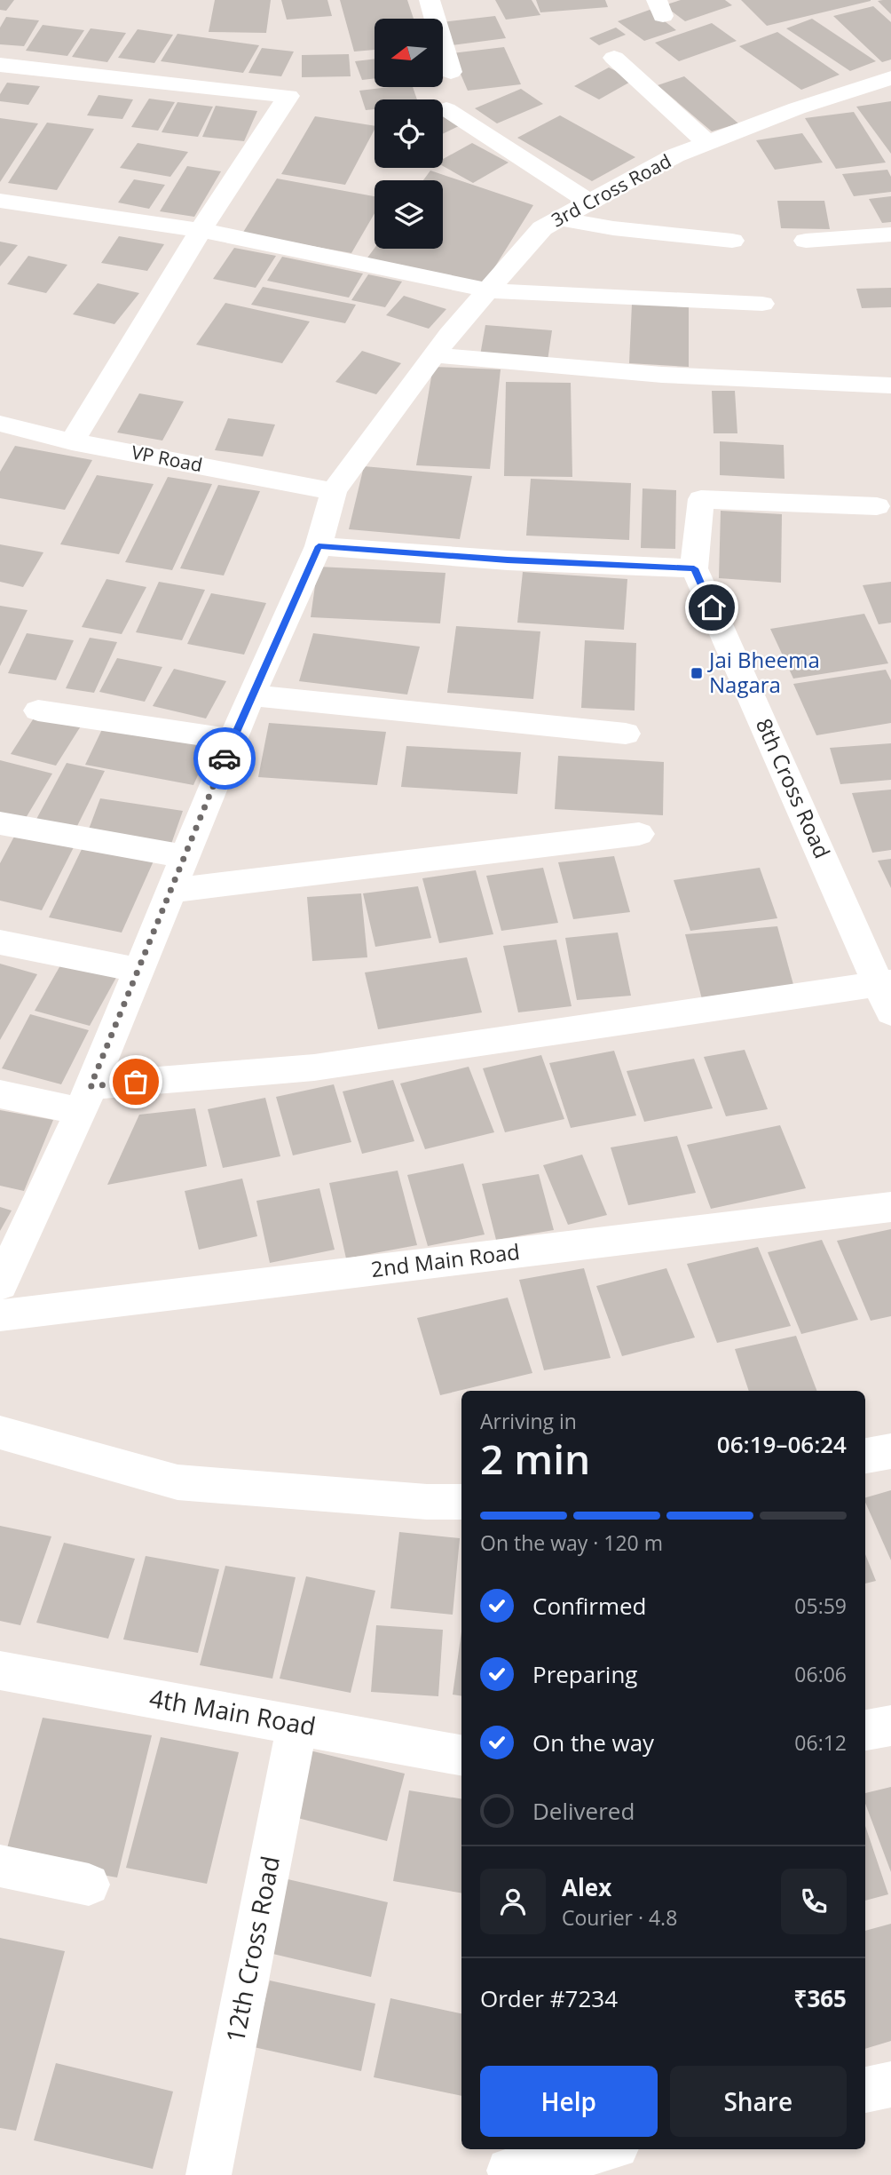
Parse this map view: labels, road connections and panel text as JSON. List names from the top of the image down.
{
  "streets": {
    "street": [
      "3rd Cross Road",
      "VP Road",
      "8th Cross Road",
      "2nd Main Road",
      "4th Main Road",
      "12th Cross Road"
    ]
  },
  "crossings": [
    ["3rd Cross Road", "VP Road"],
    ["4th Main Road", "12th Cross Road"]
  ],
  "places": {
    "transit": ["Jai Bheema Nagara"]
  },
  "north": "left",
  "page": {
    "heading": ["2 min", "Arriving in", "06:19–06:24"],
    "panel": [
      "Alex",
      "Courier · 4.8",
      "Order #7234",
      "₹365"
    ],
    "bar": "On the way · 120 m",
    "list": [
      ["Confirmed", "05:59"],
      ["Preparing", "06:06"],
      ["On the way", "06:12"],
      "Delivered"
    ],
    "buttons": ["Help", "Share"]
  }
}
